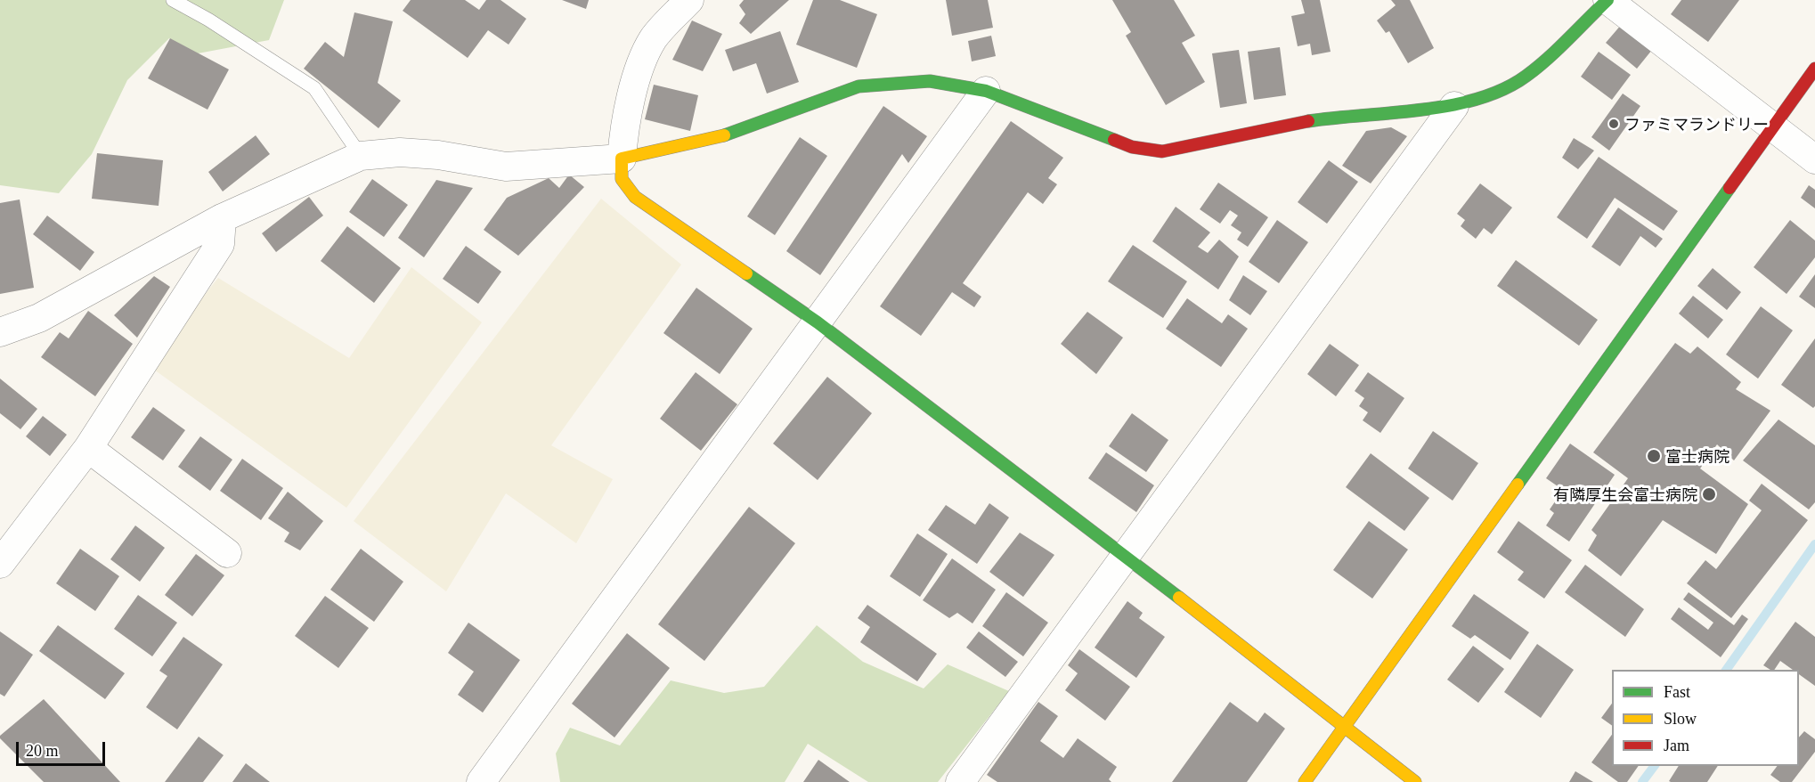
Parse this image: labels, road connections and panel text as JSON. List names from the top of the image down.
{
  "places": ["ファミマランドリー", "富士病院", "有隣厚生会富士病院"],
  "legend": ["Fast", "Slow", "Jam"],
  "scale_bar": "20 m"
}
